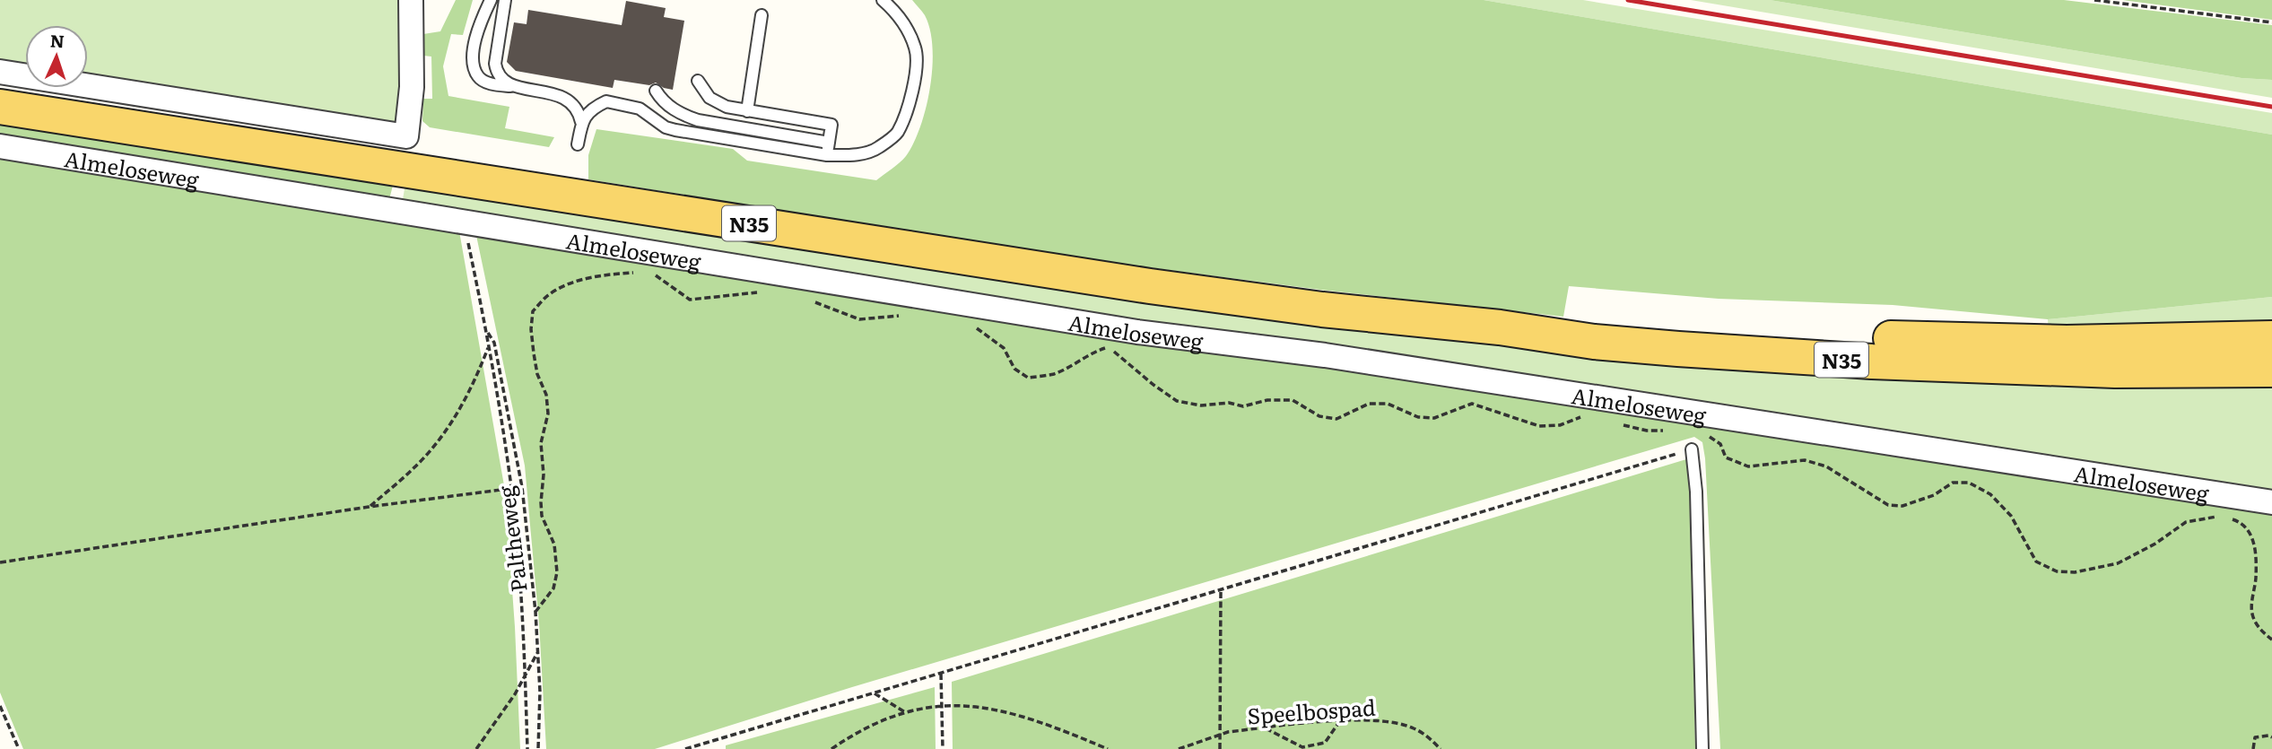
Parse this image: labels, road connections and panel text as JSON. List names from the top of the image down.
{
  "streets": {
    "main road": ["Almeloseweg", "N35"],
    "path": ["Paltheweg", "Speelbospad"]
  },
  "crossings": [
    ["Almeloseweg", "N35"],
    ["Almeloseweg", "Paltheweg"]
  ],
  "north": "top"
}
